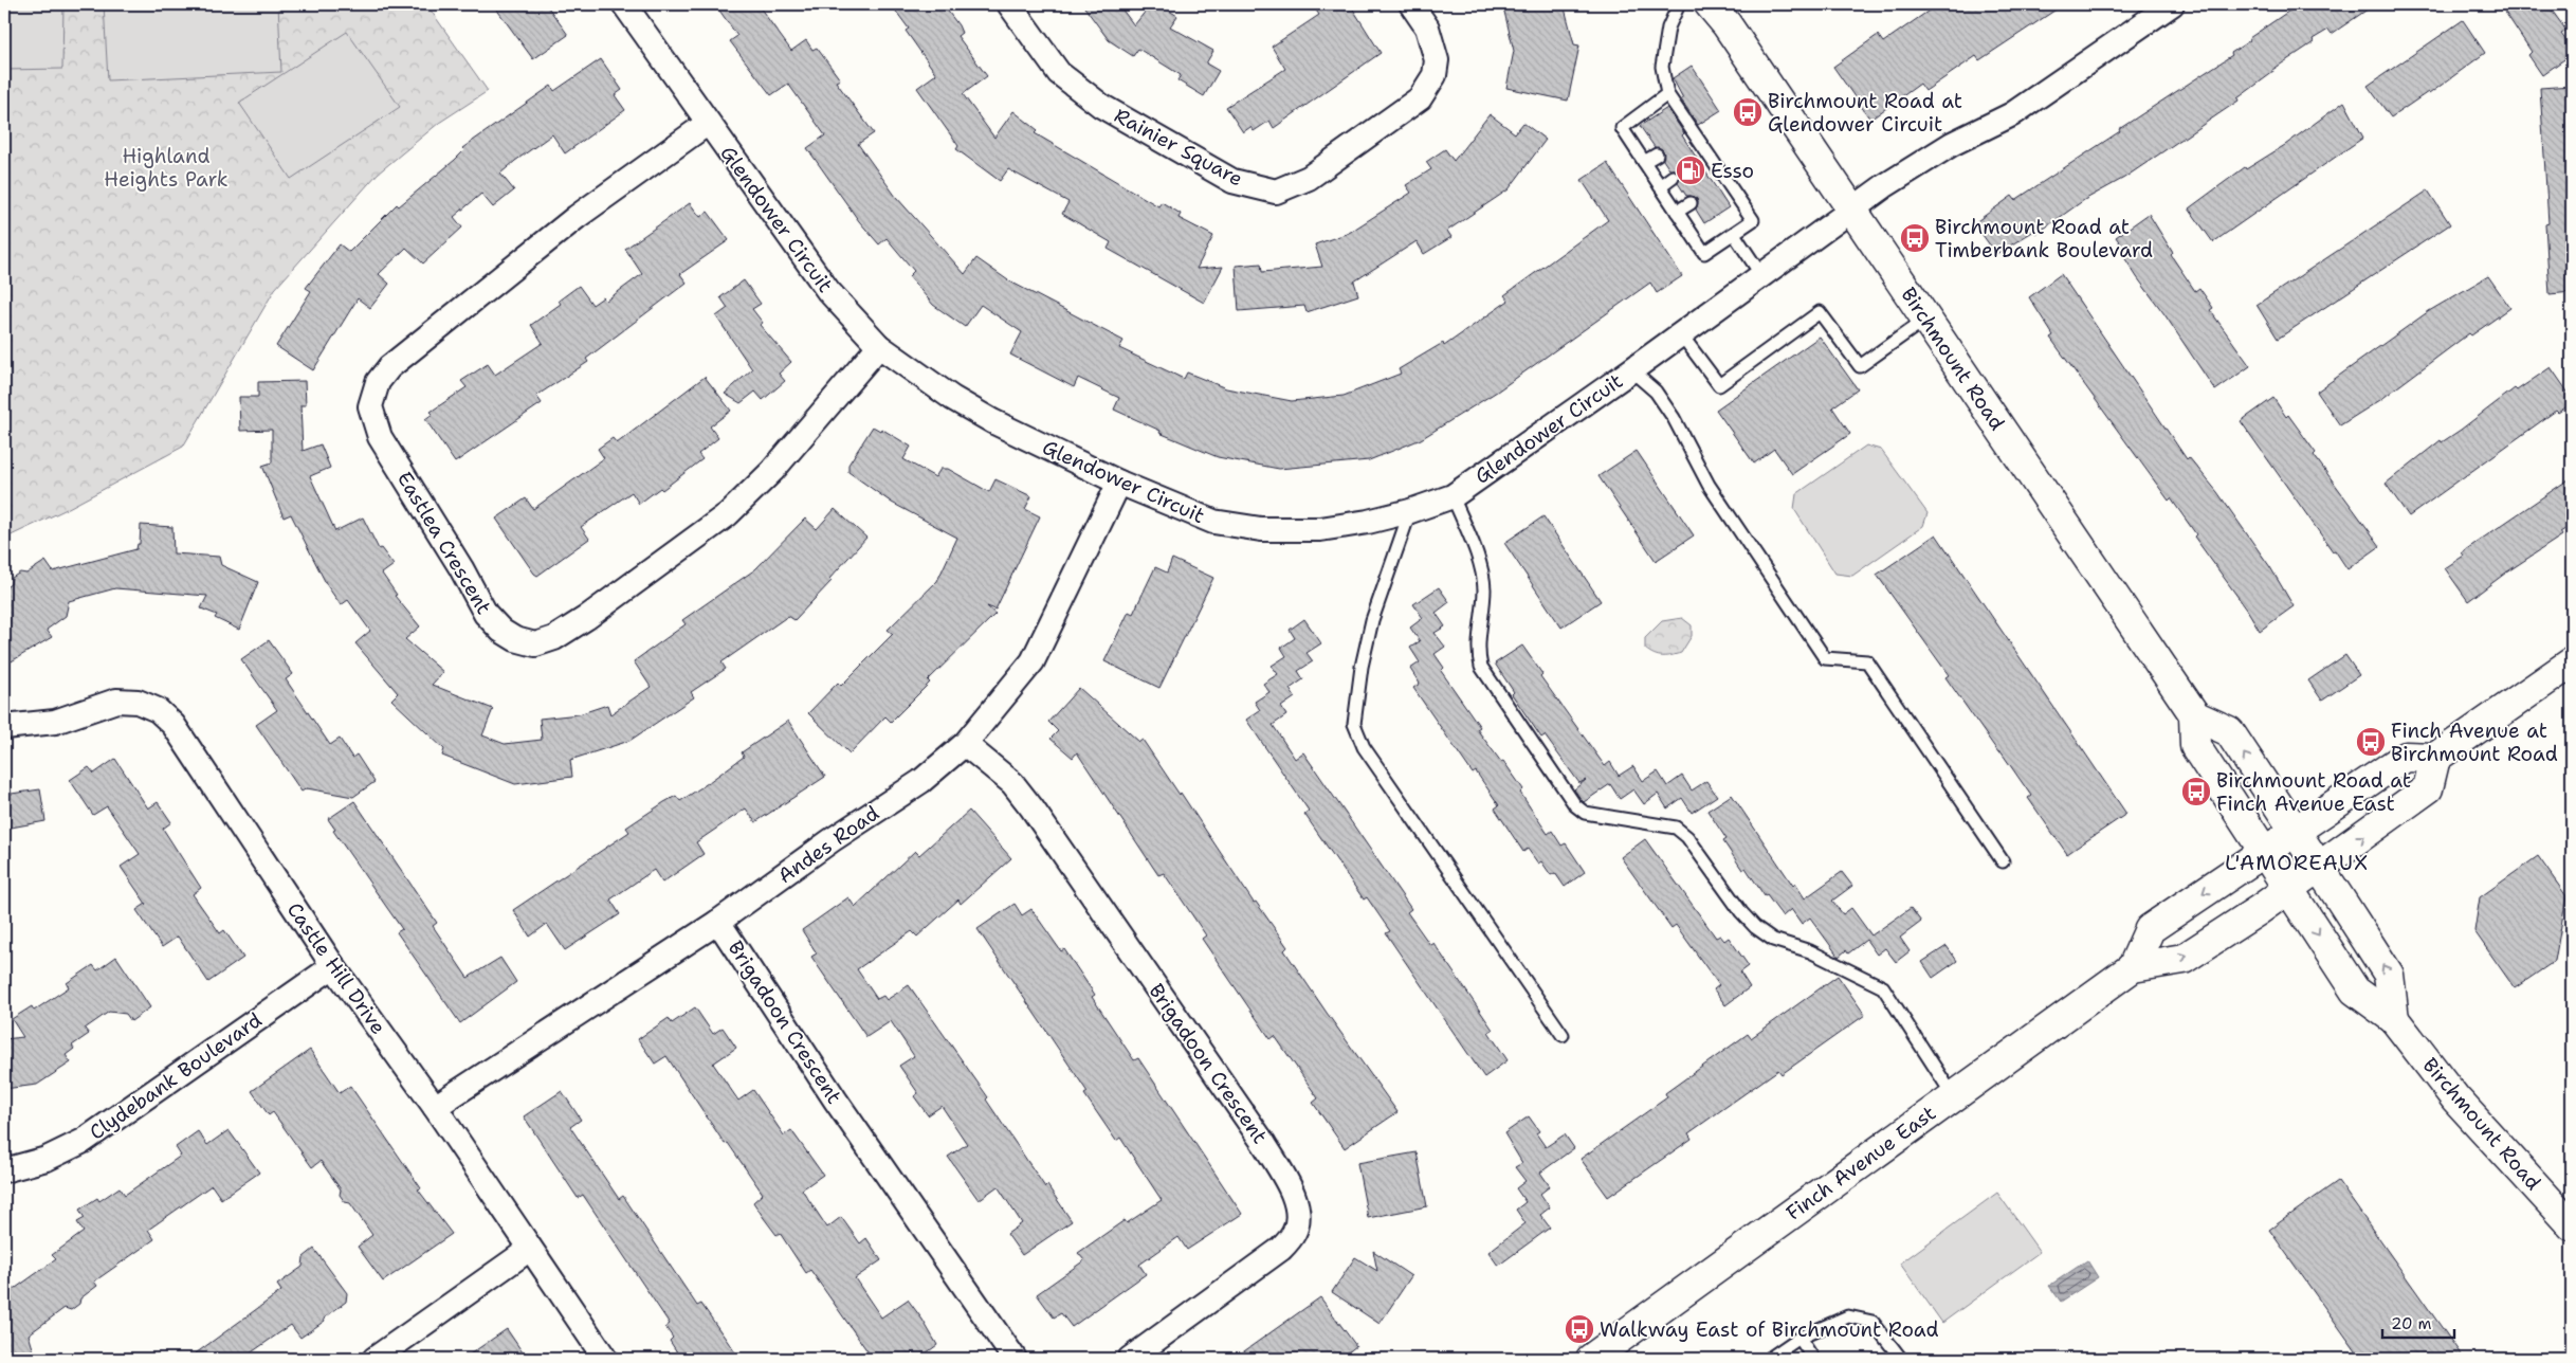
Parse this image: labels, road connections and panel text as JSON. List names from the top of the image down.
{
  "streets": {
    "main road": ["Birchmount Road", "Finch Avenue East"],
    "street": [
      "Rainier Square",
      "Glendower Circuit",
      "Eastlea Crescent",
      "Andes Road",
      "Castle Hill Drive",
      "Brigadoon Crescent",
      "Clydebank Boulevard"
    ]
  },
  "crossings": [
    ["Glendower Circuit", "Birchmount Road"],
    ["Glendower Circuit", "Eastlea Crescent"],
    ["Glendower Circuit", "Andes Road"],
    ["Birchmount Road", "Finch Avenue East"],
    ["Andes Road", "Castle Hill Drive"],
    ["Andes Road", "Brigadoon Crescent"],
    ["Castle Hill Drive", "Clydebank Boulevard"]
  ],
  "districts": ["L'AMOREAUX"],
  "parks": ["Highland Heights Park"],
  "places": {
    "bus stop": [
      "Birchmount Road at Glendower Circuit",
      "Birchmount Road at Timberbank Boulevard",
      "Finch Avenue at Birchmount Road",
      "Birchmount Road at Finch Avenue East",
      "Walkway East of Birchmount Road"
    ],
    "fuel station": ["Esso"]
  },
  "scale_bar": "20 m"
}
